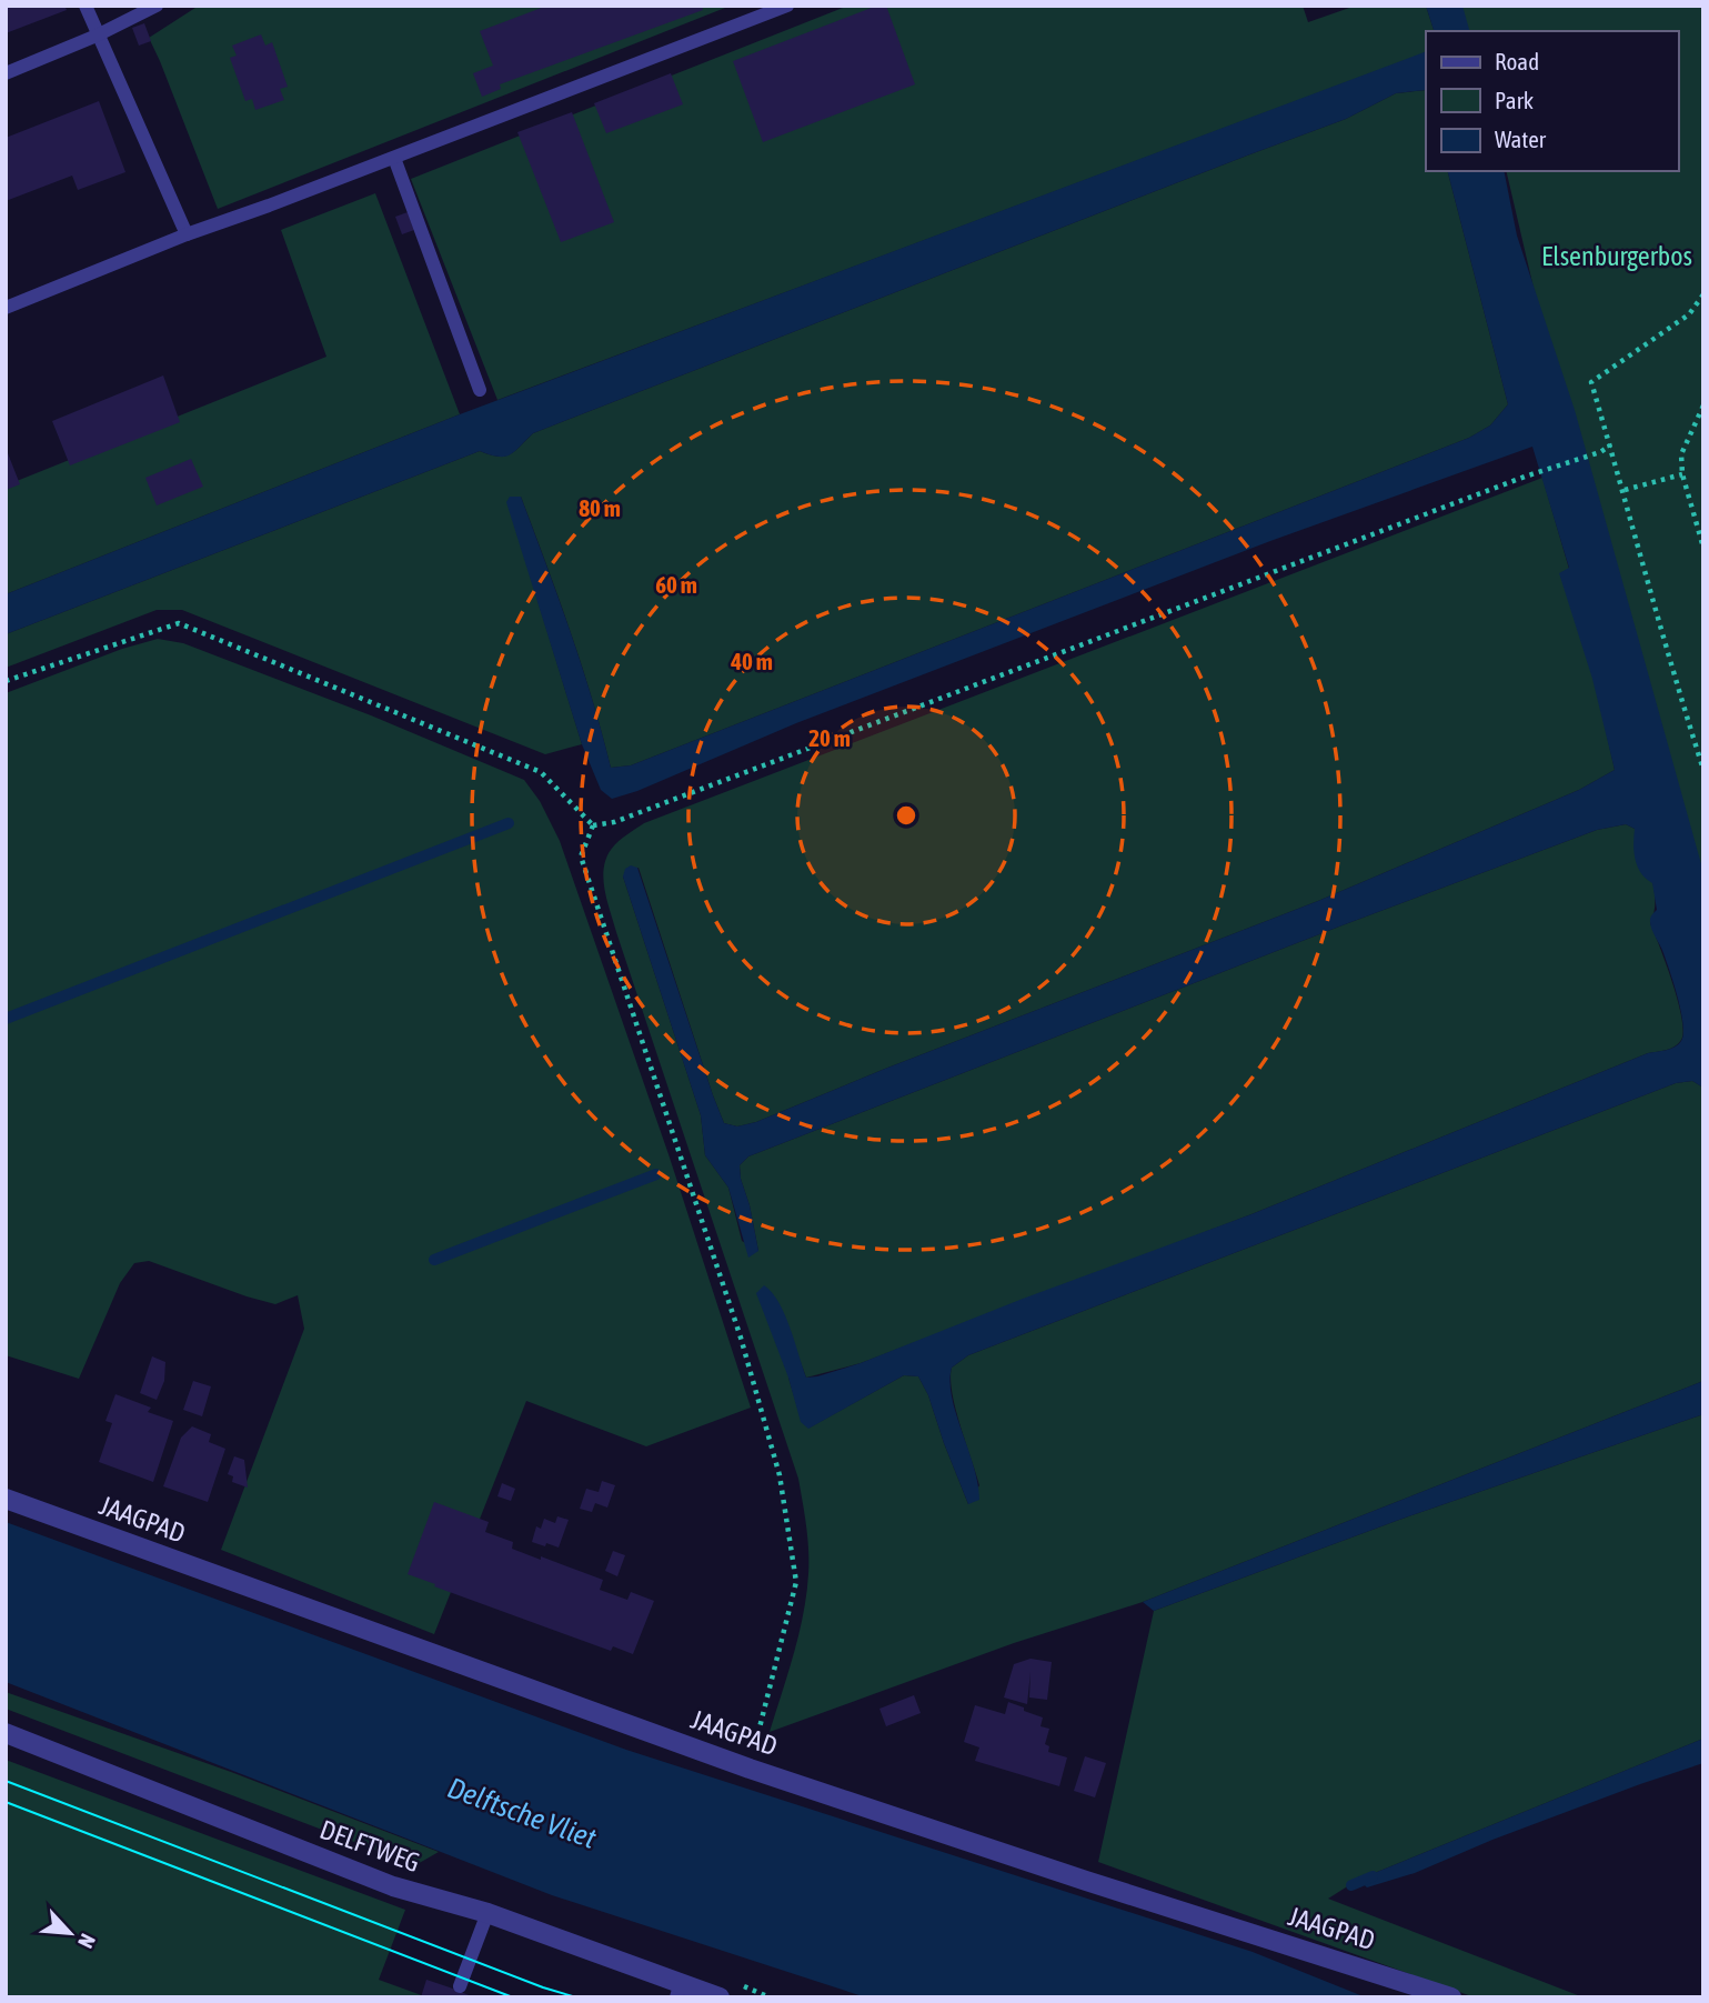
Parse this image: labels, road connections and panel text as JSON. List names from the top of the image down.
{
  "streets": {
    "street": ["JAAGPAD", "DELFTWEG"]
  },
  "water": ["Delftsche Vliet"],
  "parks": ["Elsenburgerbos"],
  "legend": ["Road", "Park", "Water"],
  "north": "bottom right",
  "rings": [
    "80 m",
    "60 m",
    "40 m",
    "20 m"
  ]
}
